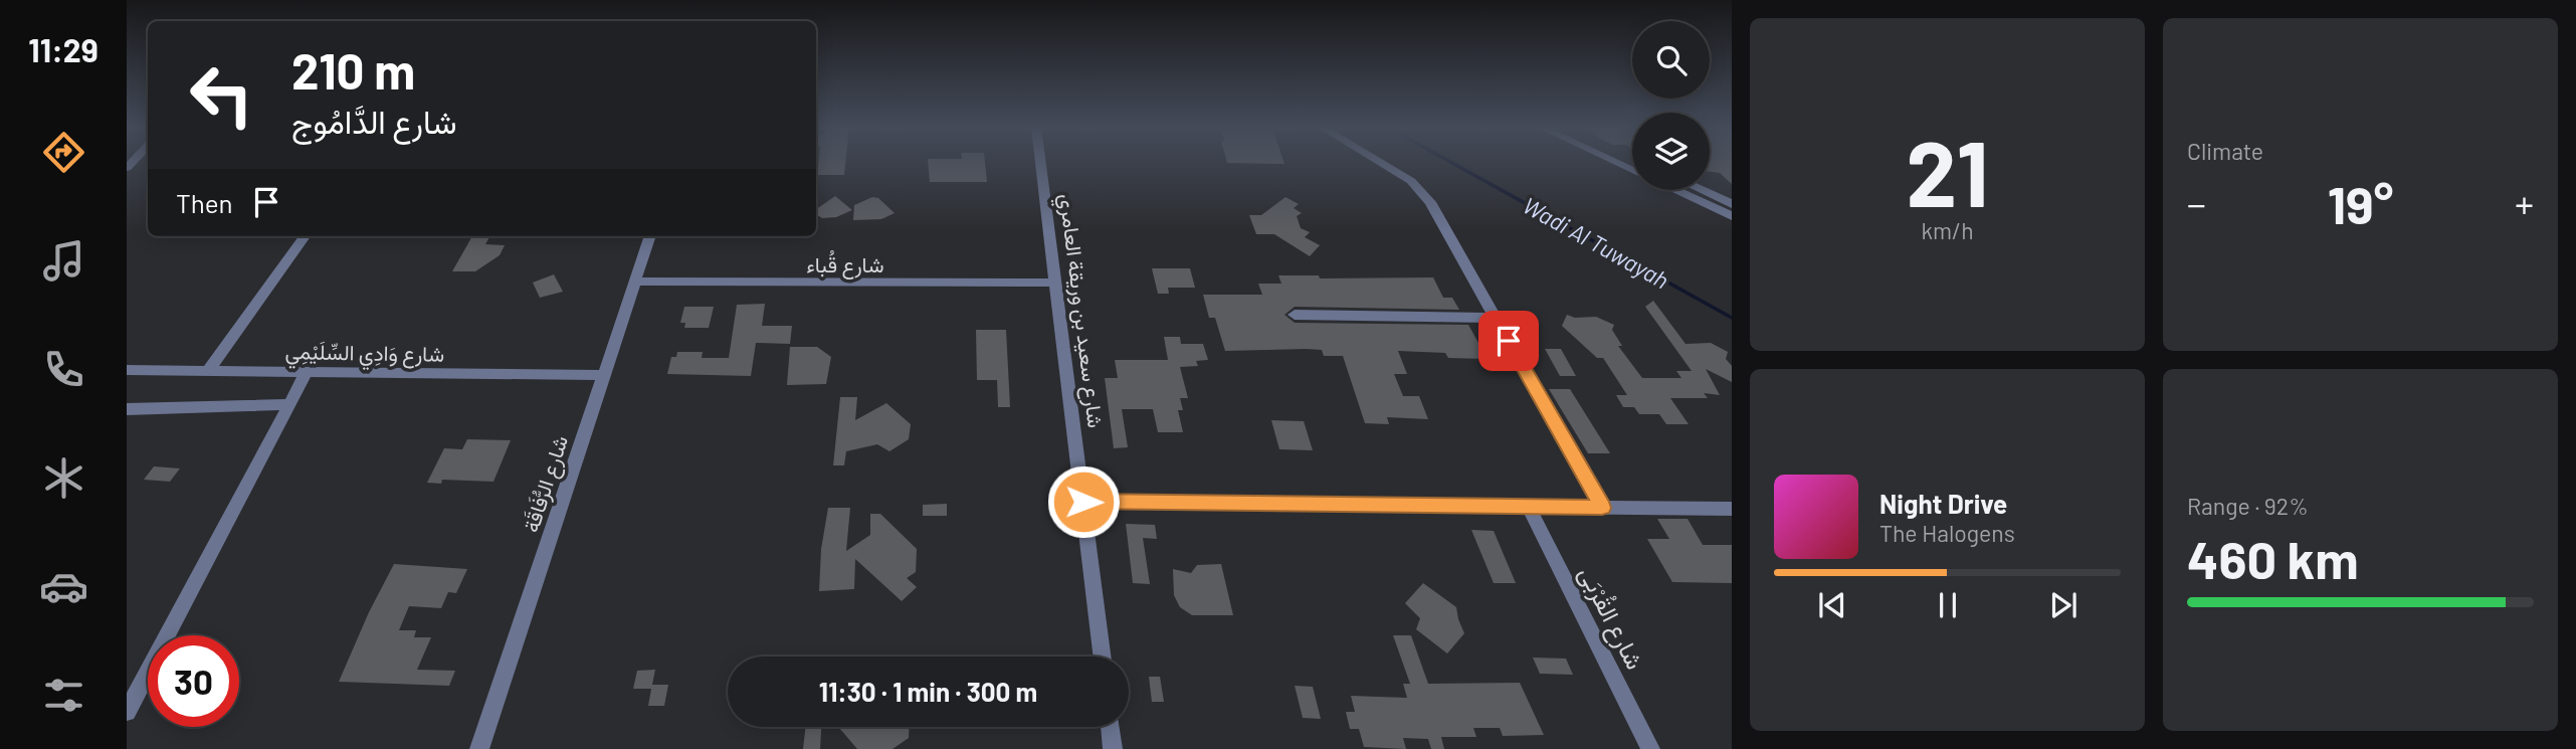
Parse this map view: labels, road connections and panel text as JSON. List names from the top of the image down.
{
  "streets": {
    "street": [
      "شارع قُباء",
      "شارع سعيد بن وريقة العامري",
      "شارع وَادِي السِّلَيْمِي",
      "شارع الرُّفَاقَة",
      "شارع القُرْبَى"
    ]
  },
  "crossings": [
    ["شارع قُباء", "شارع سعيد بن وريقة العامري"],
    ["شارع قُباء", "شارع الرُّفَاقَة"],
    ["شارع وَادِي السِّلَيْمِي", "شارع الرُّفَاقَة"]
  ],
  "water": ["Wadi Al Tuwayah"],
  "page": {
    "tabs": "11:29",
    "tile": [
      ["21", "km/h"],
      "Climate",
      ["Range · 92%", "460 km"]
    ],
    "turn": ["210 m", "شارع الدَّامُوج"],
    "then": "Then",
    "heat": ["−", "19°", "+"],
    "song": ["Night Drive", "The Halogens"],
    "limit": "30",
    "trip": "11:30 · 1 min · 300 m"
  }
}
